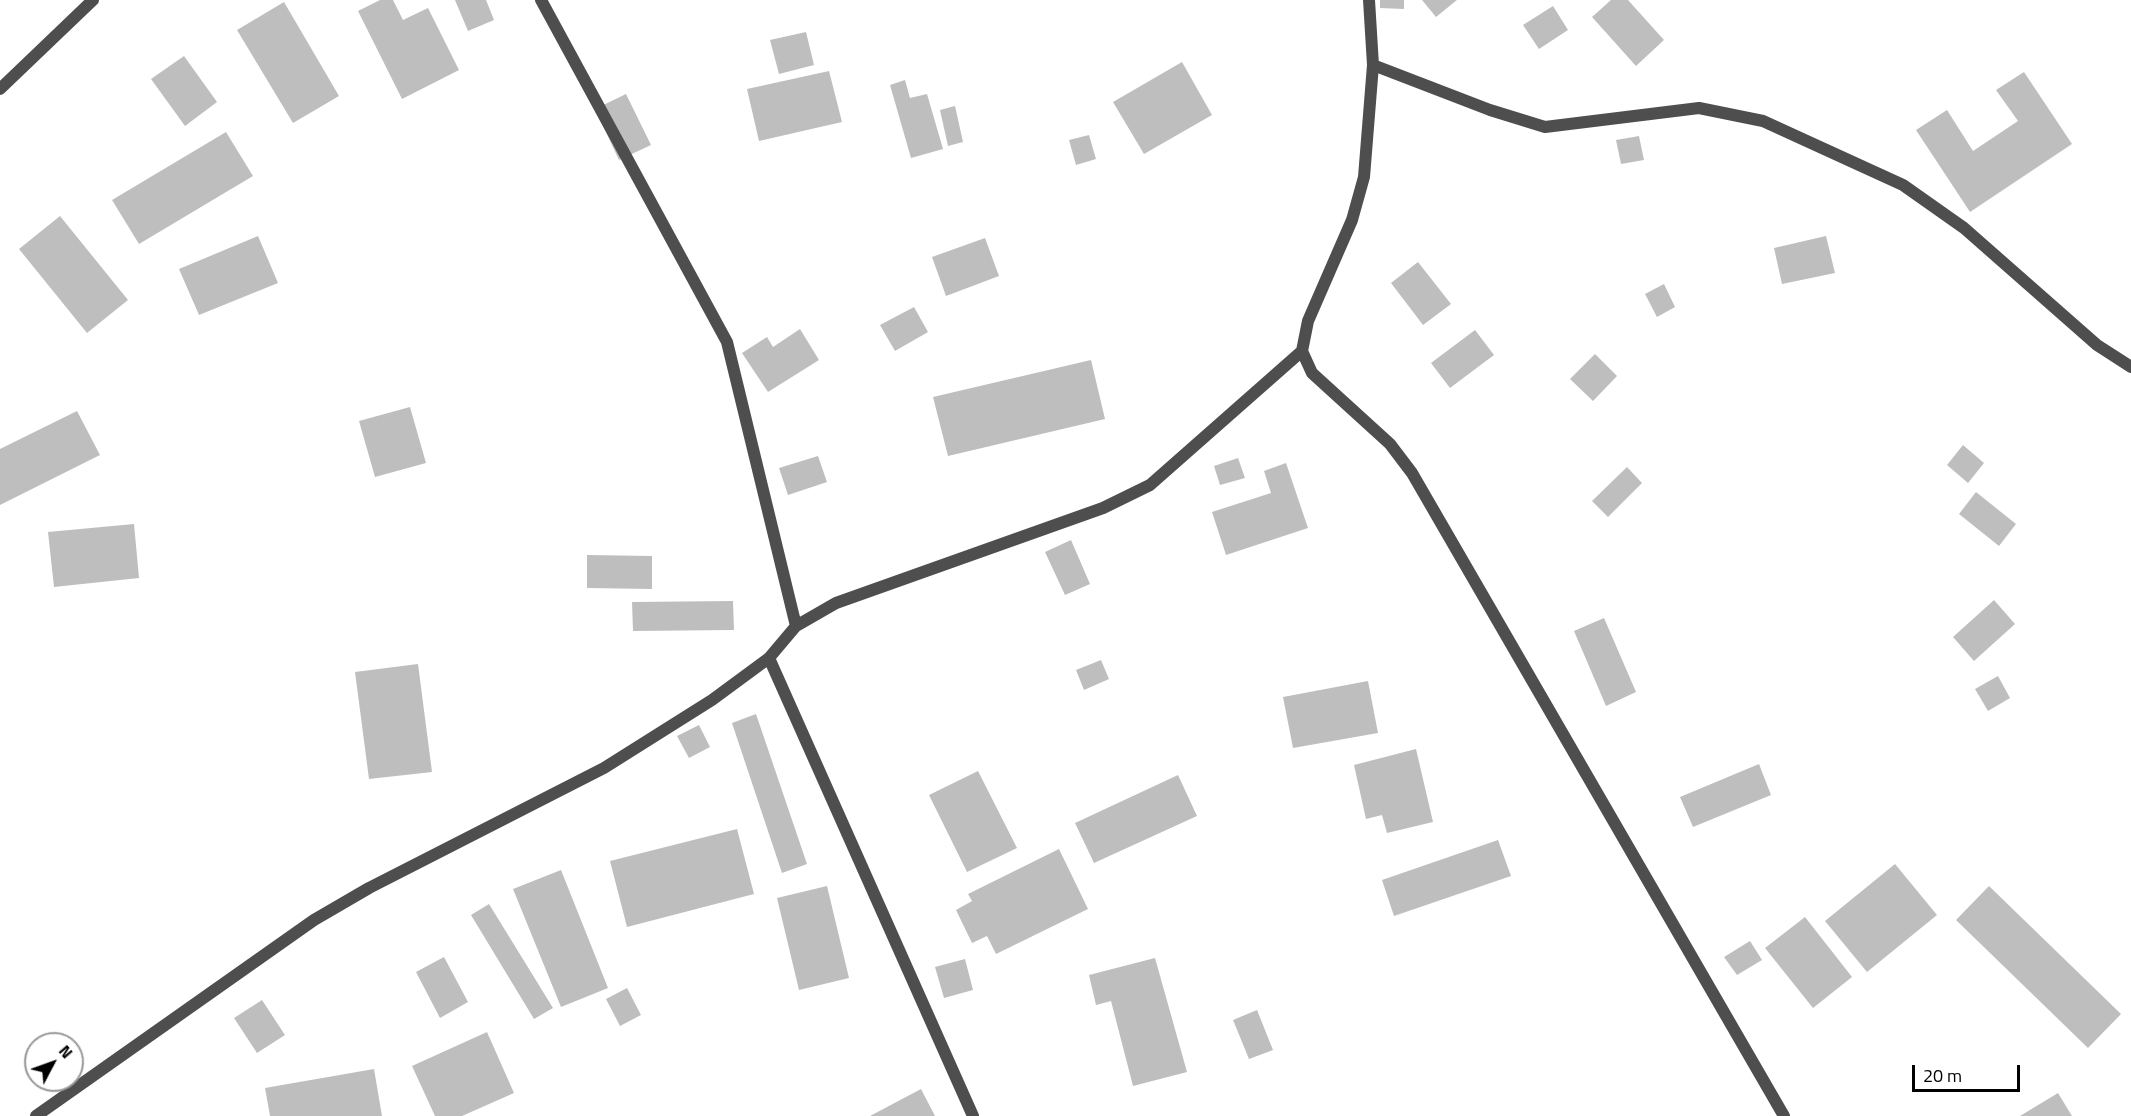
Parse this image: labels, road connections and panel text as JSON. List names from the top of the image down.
{
  "scale_bar": "20 m",
  "north": "top right"
}
